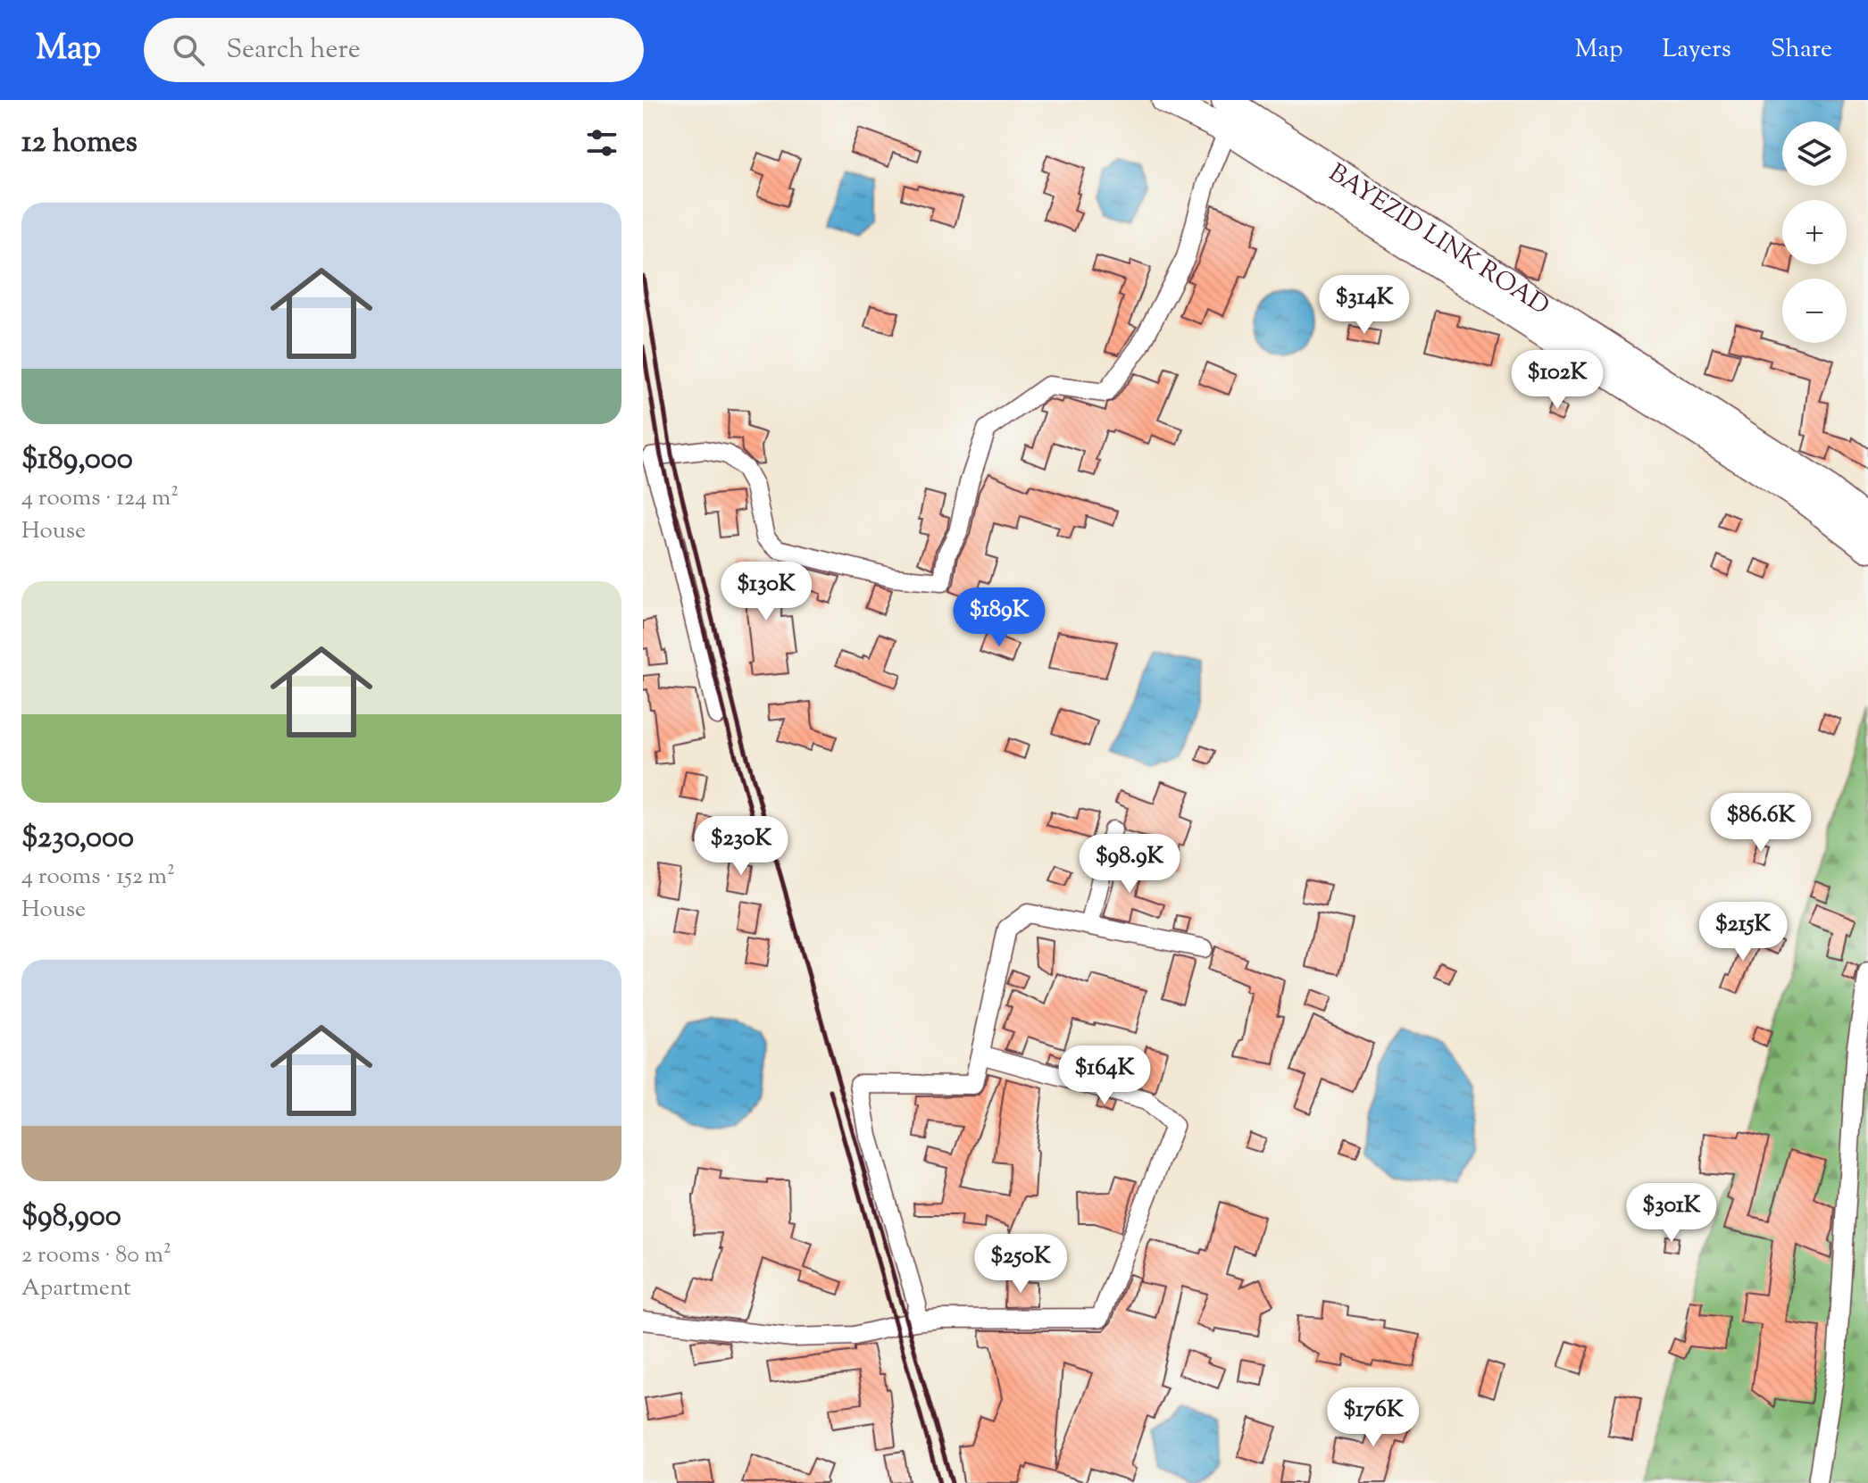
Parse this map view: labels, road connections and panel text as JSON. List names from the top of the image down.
{
  "streets": {
    "main road": ["BAYEZID LINK ROAD"]
  },
  "page": {
    "header": "Map",
    "search": "Search here",
    "nav": ["Map", "Layers", "Share"],
    "heading": "12 homes",
    "map_buttons": ["+", "−"],
    "list": [
      {
        "name": "$189,000",
        "note": "4 rooms · 124 m² · House"
      },
      {
        "name": "$230,000",
        "note": "4 rooms · 152 m² · House"
      },
      {
        "name": "$98,900",
        "note": "2 rooms · 80 m² · Apartment"
      }
    ],
    "price": [
      "$314K",
      "$102K",
      "$130K",
      "$189K",
      "$86.6K",
      "$230K",
      "$98.9K",
      "$215K",
      "$164K",
      "$301K",
      "$250K",
      "$176K"
    ]
  }
}
